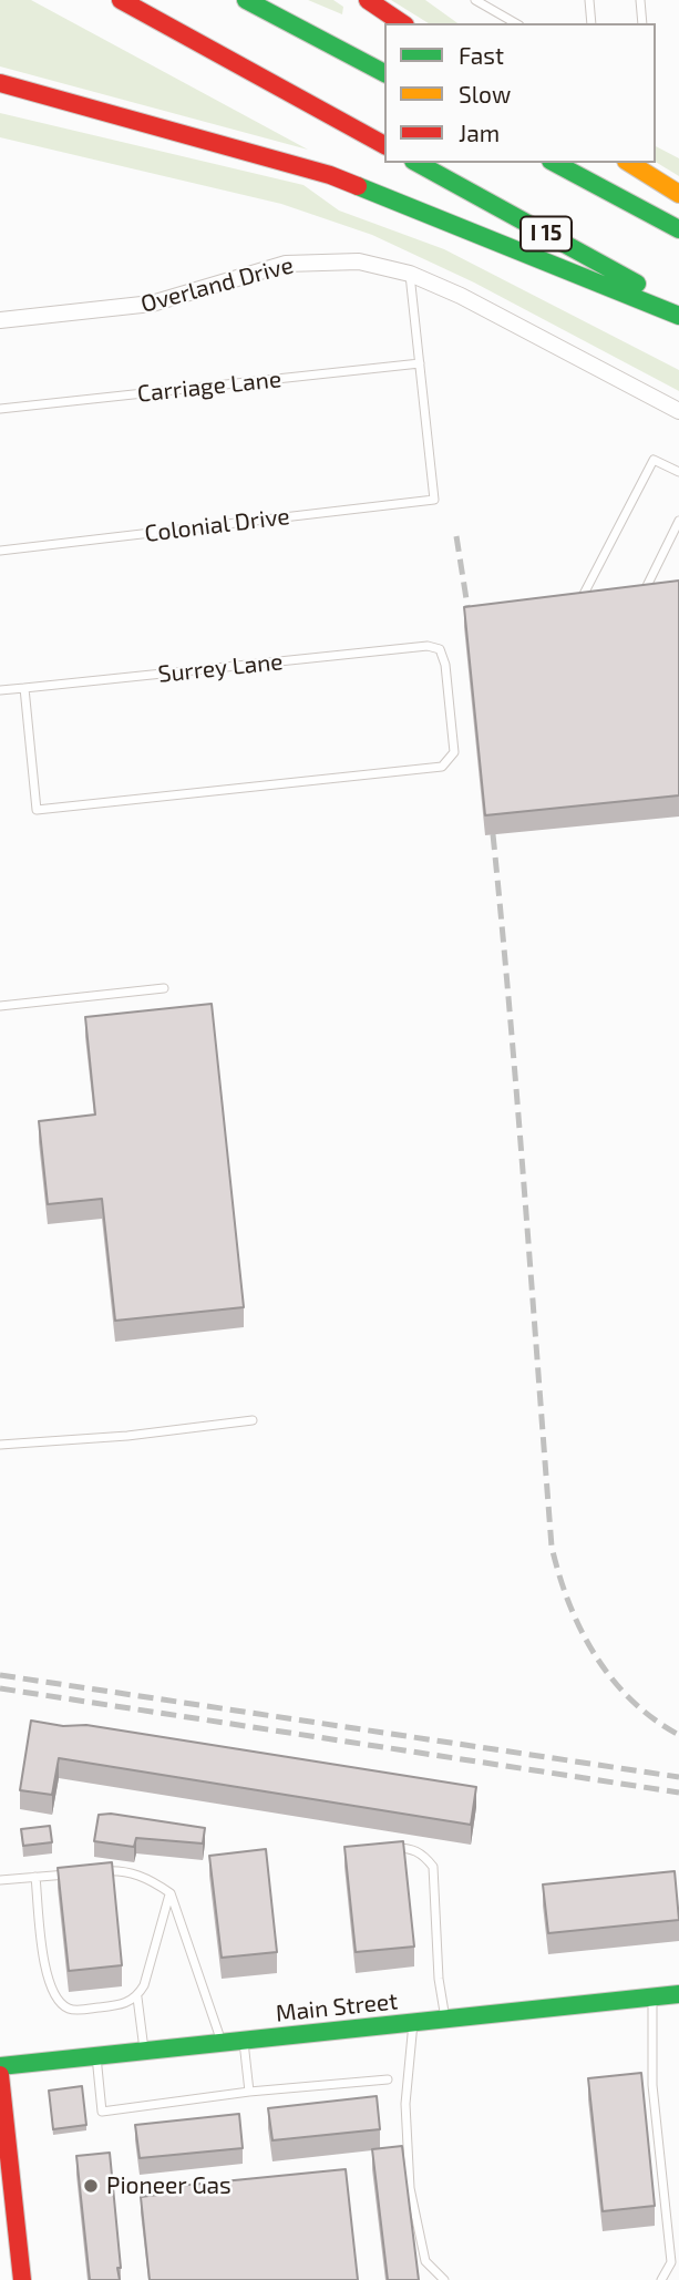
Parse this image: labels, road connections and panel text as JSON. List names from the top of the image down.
{
  "streets": {
    "main road": ["I 15", "Main Street"],
    "street": ["Overland Drive"],
    "lane": ["Carriage Lane", "Colonial Drive", "Surrey Lane"]
  },
  "crossings": [
    ["Carriage Lane", "Colonial Drive"]
  ],
  "places": ["Pioneer Gas"],
  "legend": ["Fast", "Slow", "Jam"]
}
